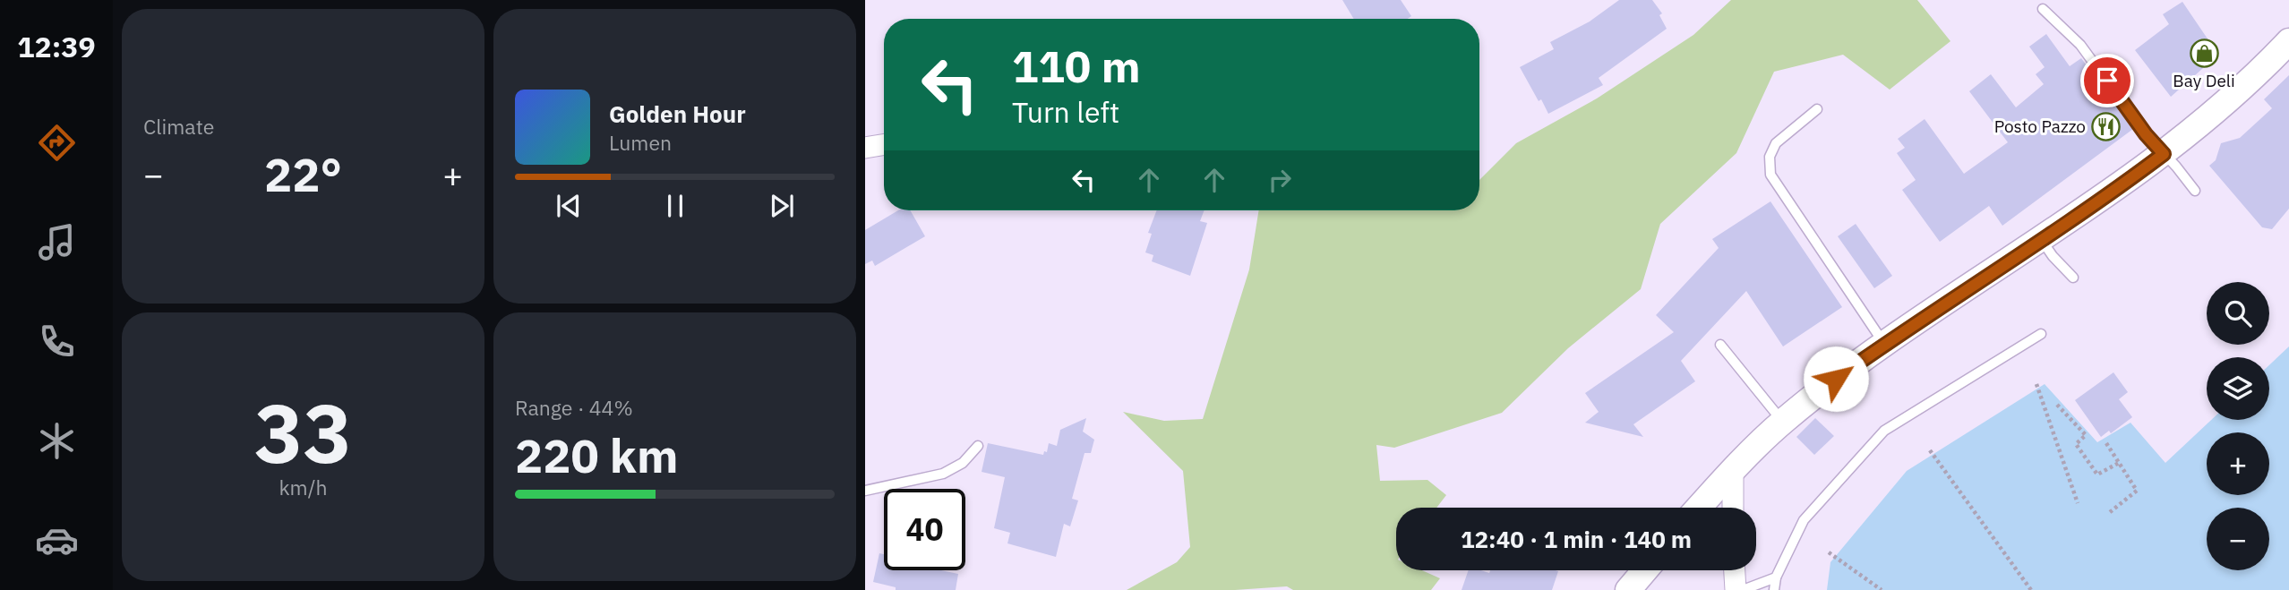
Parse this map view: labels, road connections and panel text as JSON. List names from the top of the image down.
{
  "places": {
    "shop": ["Bay Deli"],
    "restaurant": ["Posto Pazzo"]
  },
  "page": {
    "tabs": "12:39",
    "tile": [
      "Climate",
      ["33", "km/h"],
      ["Range · 44%", "220 km"]
    ],
    "turn": ["110 m", "Turn left"],
    "song": ["Golden Hour", "Lumen"],
    "heat": ["−", "22°", "+"],
    "map_buttons": ["+", "−"],
    "limit": "40",
    "trip": "12:40 · 1 min · 140 m"
  }
}
